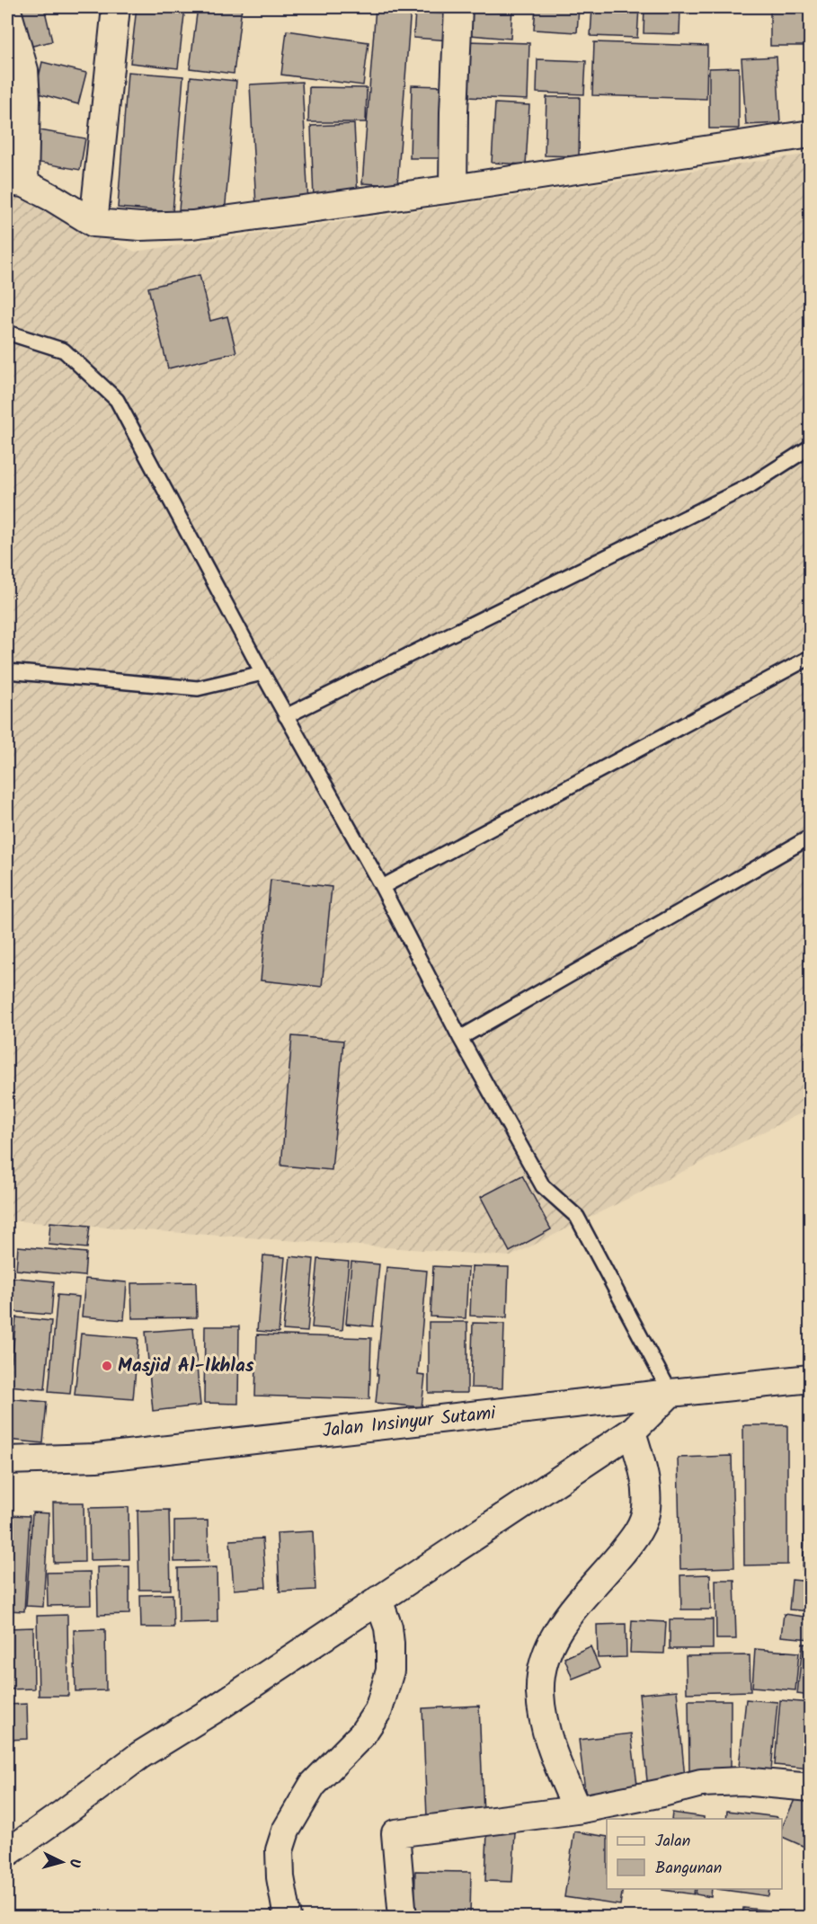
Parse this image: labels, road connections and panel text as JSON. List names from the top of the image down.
{
  "streets": {
    "street": ["Jalan Insinyur Sutami"]
  },
  "places": ["Masjid Al-Ikhlas"],
  "legend": ["Jalan", "Bangunan"],
  "north": "right"
}
